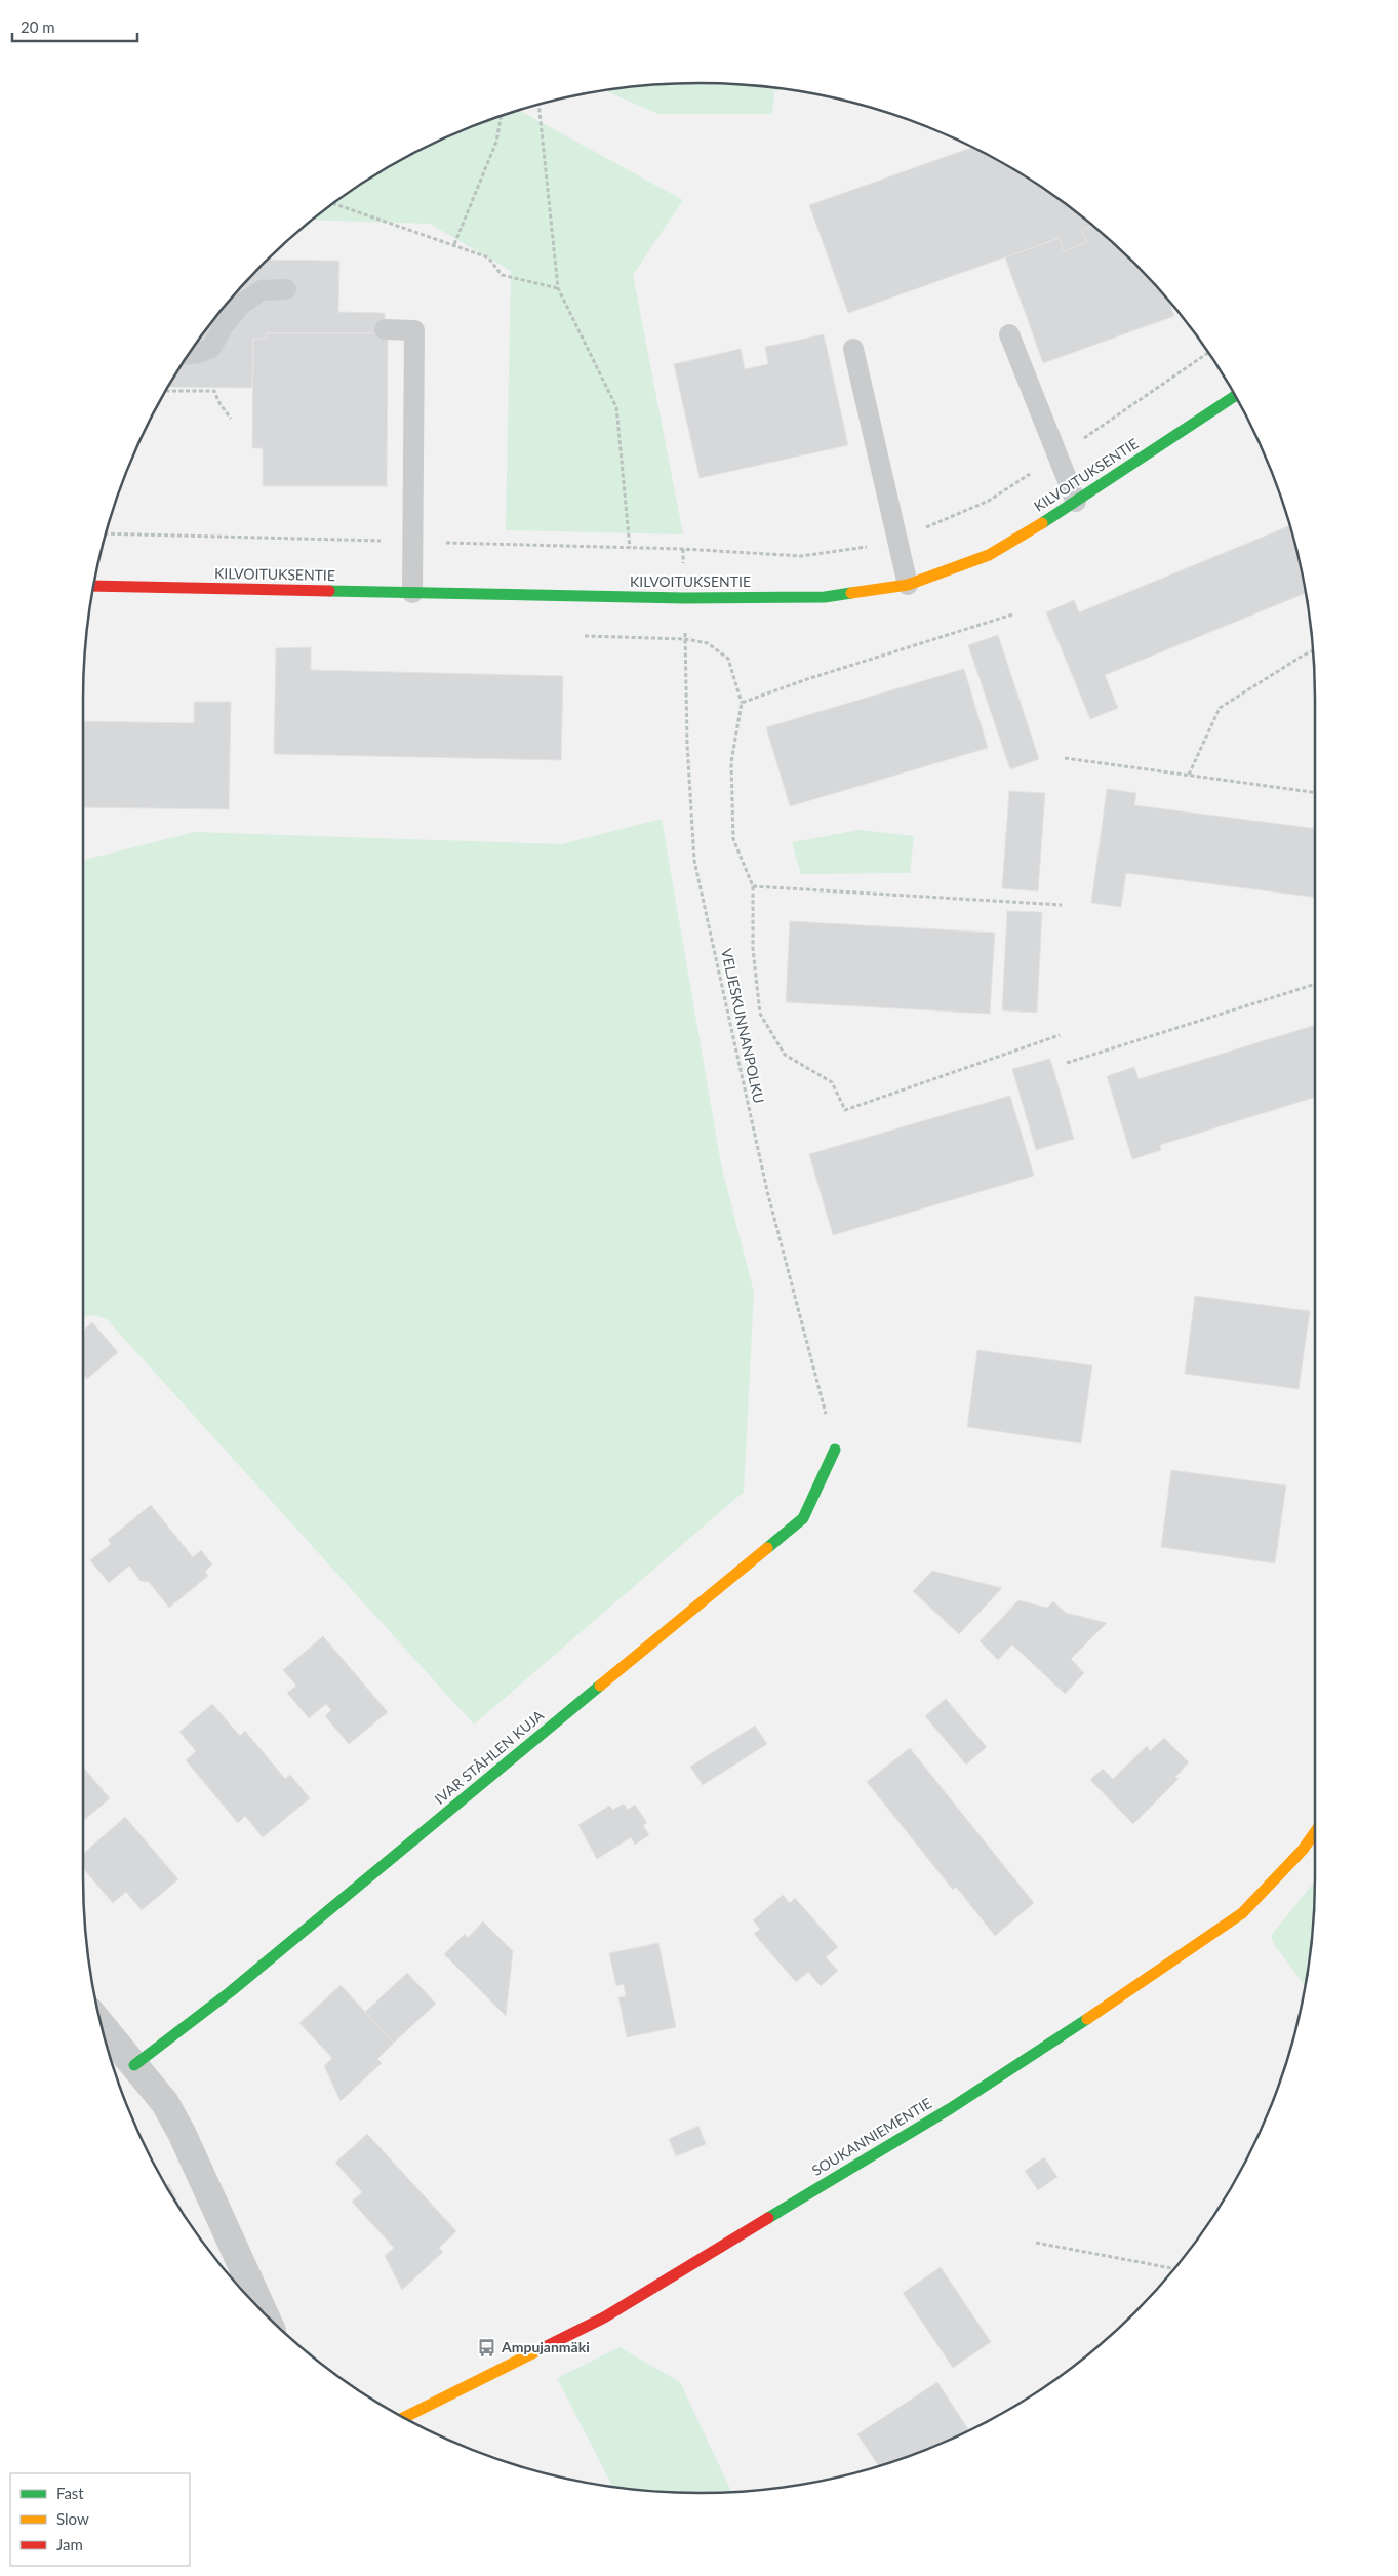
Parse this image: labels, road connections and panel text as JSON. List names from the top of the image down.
{
  "streets": {
    "street": ["KILVOITUKSENTIE", "IVAR STÅHLEN KUJA", "SOUKANNIEMENTIE"],
    "path": ["VELJESKUNNANPOLKU"]
  },
  "crossings": [
    ["KILVOITUKSENTIE", "VELJESKUNNANPOLKU"],
    ["VELJESKUNNANPOLKU", "IVAR STÅHLEN KUJA"]
  ],
  "places": {
    "bus stop": ["Ampujanmäki"]
  },
  "legend": ["Fast", "Slow", "Jam"],
  "scale_bar": "20 m"
}
